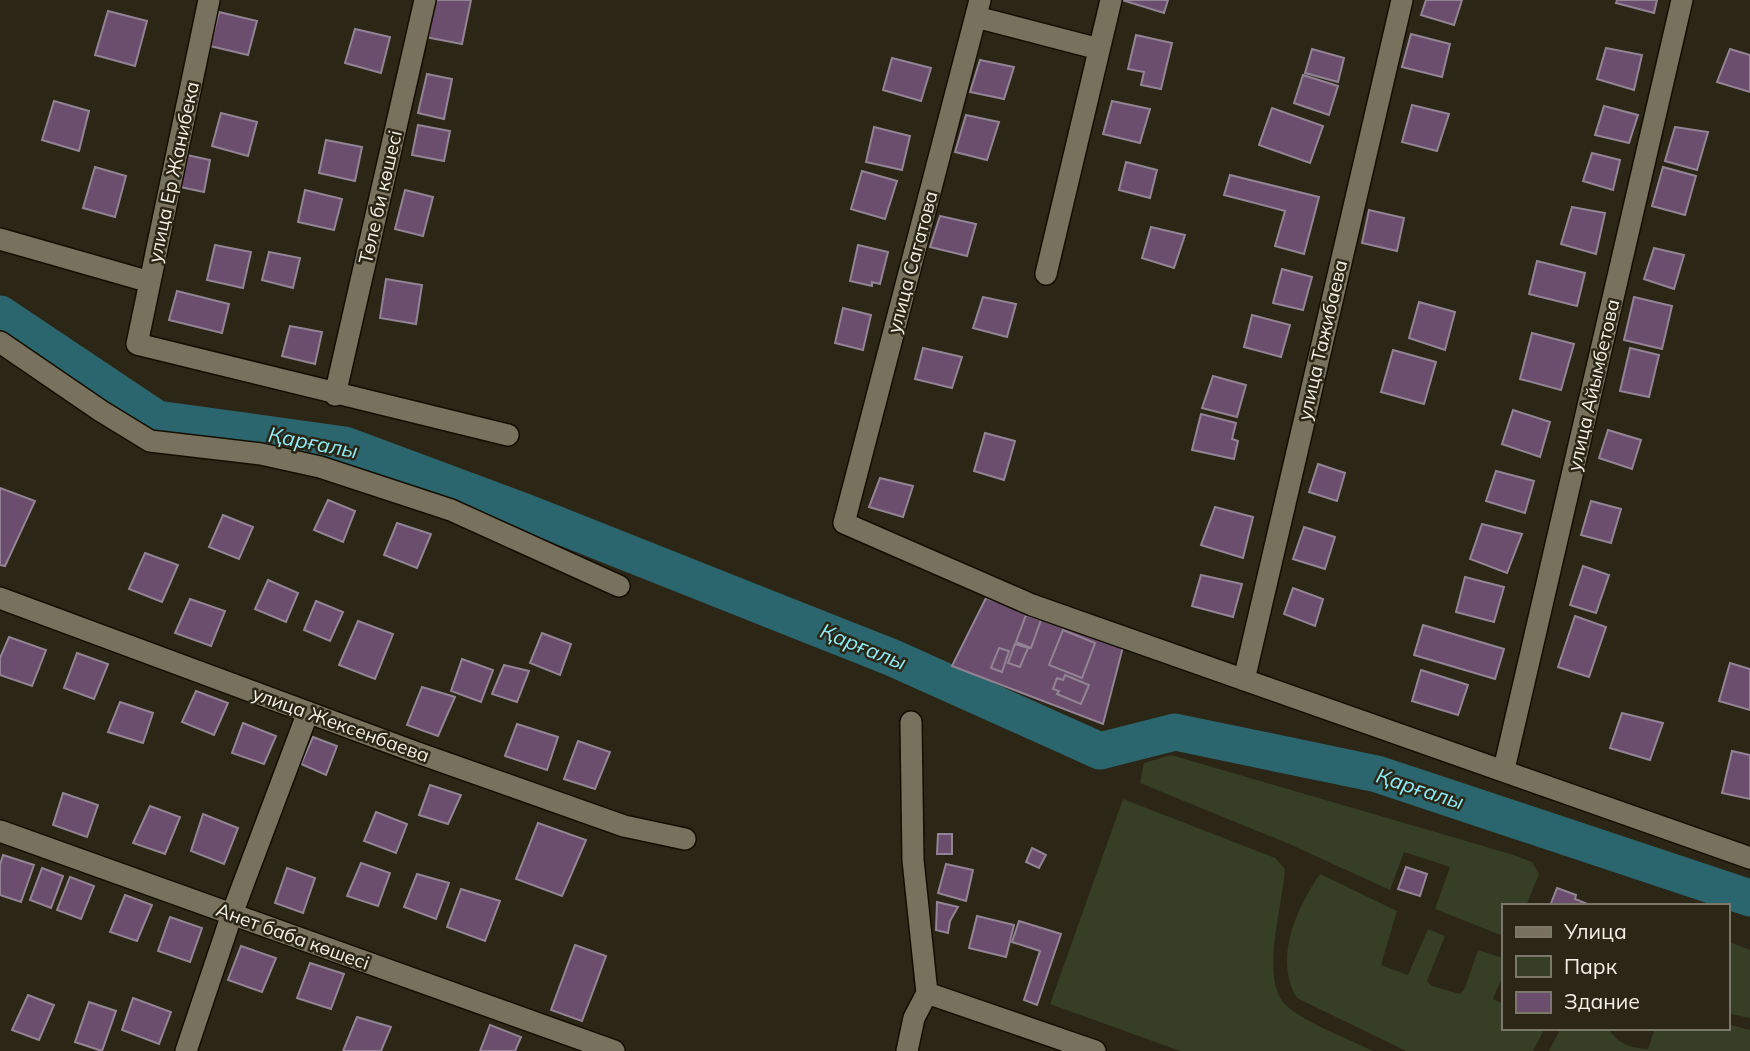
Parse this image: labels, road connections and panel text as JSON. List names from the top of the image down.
{
  "streets": {
    "street": [
      "улица Ер Жанибека",
      "Төле би көшесі",
      "улица Сагатова",
      "улица Тажибаева",
      "улица Айымбетова",
      "улица Жексенбаева",
      "Анет баба көшесі"
    ]
  },
  "crossings": [
    ["улица Ер Жанибека", "Төле би көшесі"],
    ["улица Сагатова", "улица Тажибаева"]
  ],
  "water": ["Қарғалы"],
  "legend": ["Улица", "Парк", "Здание"]
}
